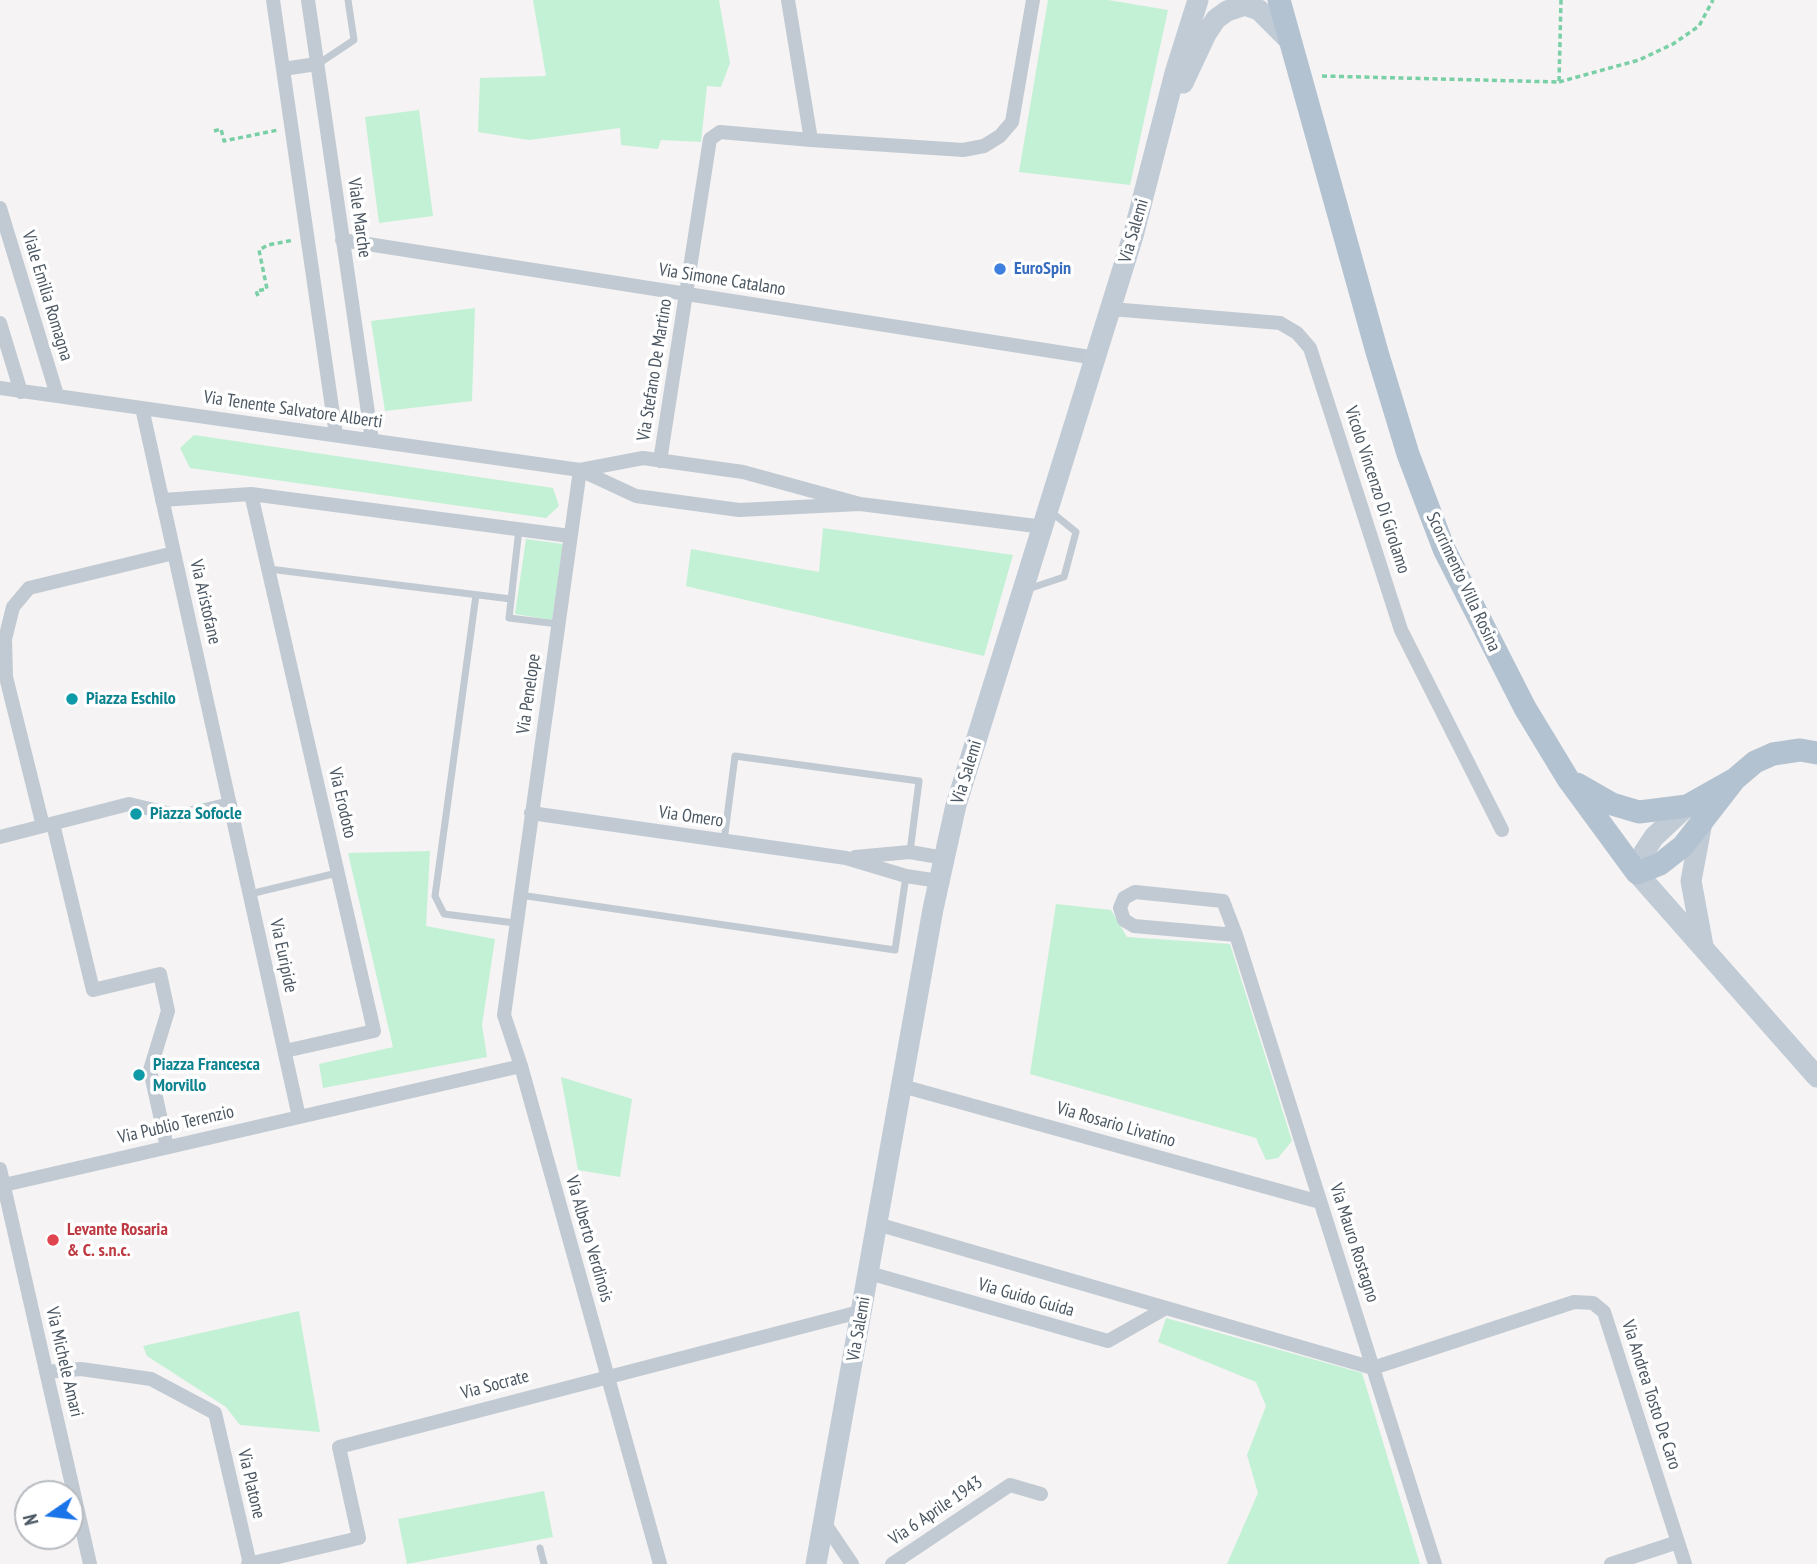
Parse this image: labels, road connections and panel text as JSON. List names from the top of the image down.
{
  "streets": {
    "main road": ["Scorrimento Villa Rosina"],
    "street": [
      "Viale Marche",
      "Via Salemi",
      "Via Simone Catalano",
      "Viale Emilia Romagna",
      "Via Stefano De Martino",
      "Via Tenente Salvatore Alberti",
      "Vicolo Vincenzo Di Girolamo",
      "Via Aristofane",
      "Via Penelope",
      "Via Erodoto",
      "Via Omero",
      "Via Euripide",
      "Via Publio Terenzio",
      "Via Rosario Livatino",
      "Via Alberto Verdinois",
      "Via Mauro Rostagno",
      "Via Guido Guida",
      "Via Michele Amari",
      "Via Socrate",
      "Via Andrea Tosto De Caro",
      "Via Platone",
      "Via 6 Aprile 1943"
    ]
  },
  "crossings": [
    ["Viale Marche", "Via Simone Catalano"],
    ["Viale Marche", "Via Tenente Salvatore Alberti"],
    ["Via Salemi", "Via Simone Catalano"],
    ["Via Salemi", "Via Tenente Salvatore Alberti"],
    ["Via Salemi", "Vicolo Vincenzo Di Girolamo"],
    ["Via Salemi", "Via Rosario Livatino"],
    ["Via Salemi", "Via Guido Guida"],
    ["Via Salemi", "Via Socrate"],
    ["Via Simone Catalano", "Via Stefano De Martino"],
    ["Viale Emilia Romagna", "Via Tenente Salvatore Alberti"],
    ["Via Stefano De Martino", "Via Tenente Salvatore Alberti"],
    ["Via Tenente Salvatore Alberti", "Via Aristofane"],
    ["Via Tenente Salvatore Alberti", "Via Penelope"],
    ["Via Aristofane", "Via Euripide"],
    ["Via Penelope", "Via Omero"],
    ["Via Penelope", "Via Alberto Verdinois"],
    ["Via Erodoto", "Via Euripide"],
    ["Via Euripide", "Via Publio Terenzio"],
    ["Via Publio Terenzio", "Via Alberto Verdinois"],
    ["Via Publio Terenzio", "Via Michele Amari"],
    ["Via Rosario Livatino", "Via Mauro Rostagno"],
    ["Via Alberto Verdinois", "Via Socrate"],
    ["Via Mauro Rostagno", "Via Guido Guida"],
    ["Via Mauro Rostagno", "Via Andrea Tosto De Caro"],
    ["Via Guido Guida", "Via Andrea Tosto De Caro"],
    ["Via Michele Amari", "Via Platone"],
    ["Via Socrate", "Via Platone"]
  ],
  "places": [
    "EuroSpin",
    "Piazza Eschilo",
    "Piazza Sofocle",
    "Piazza Francesca Morvillo",
    "Levante Rosaria & C. s.n.c."
  ],
  "north": "left"
}
